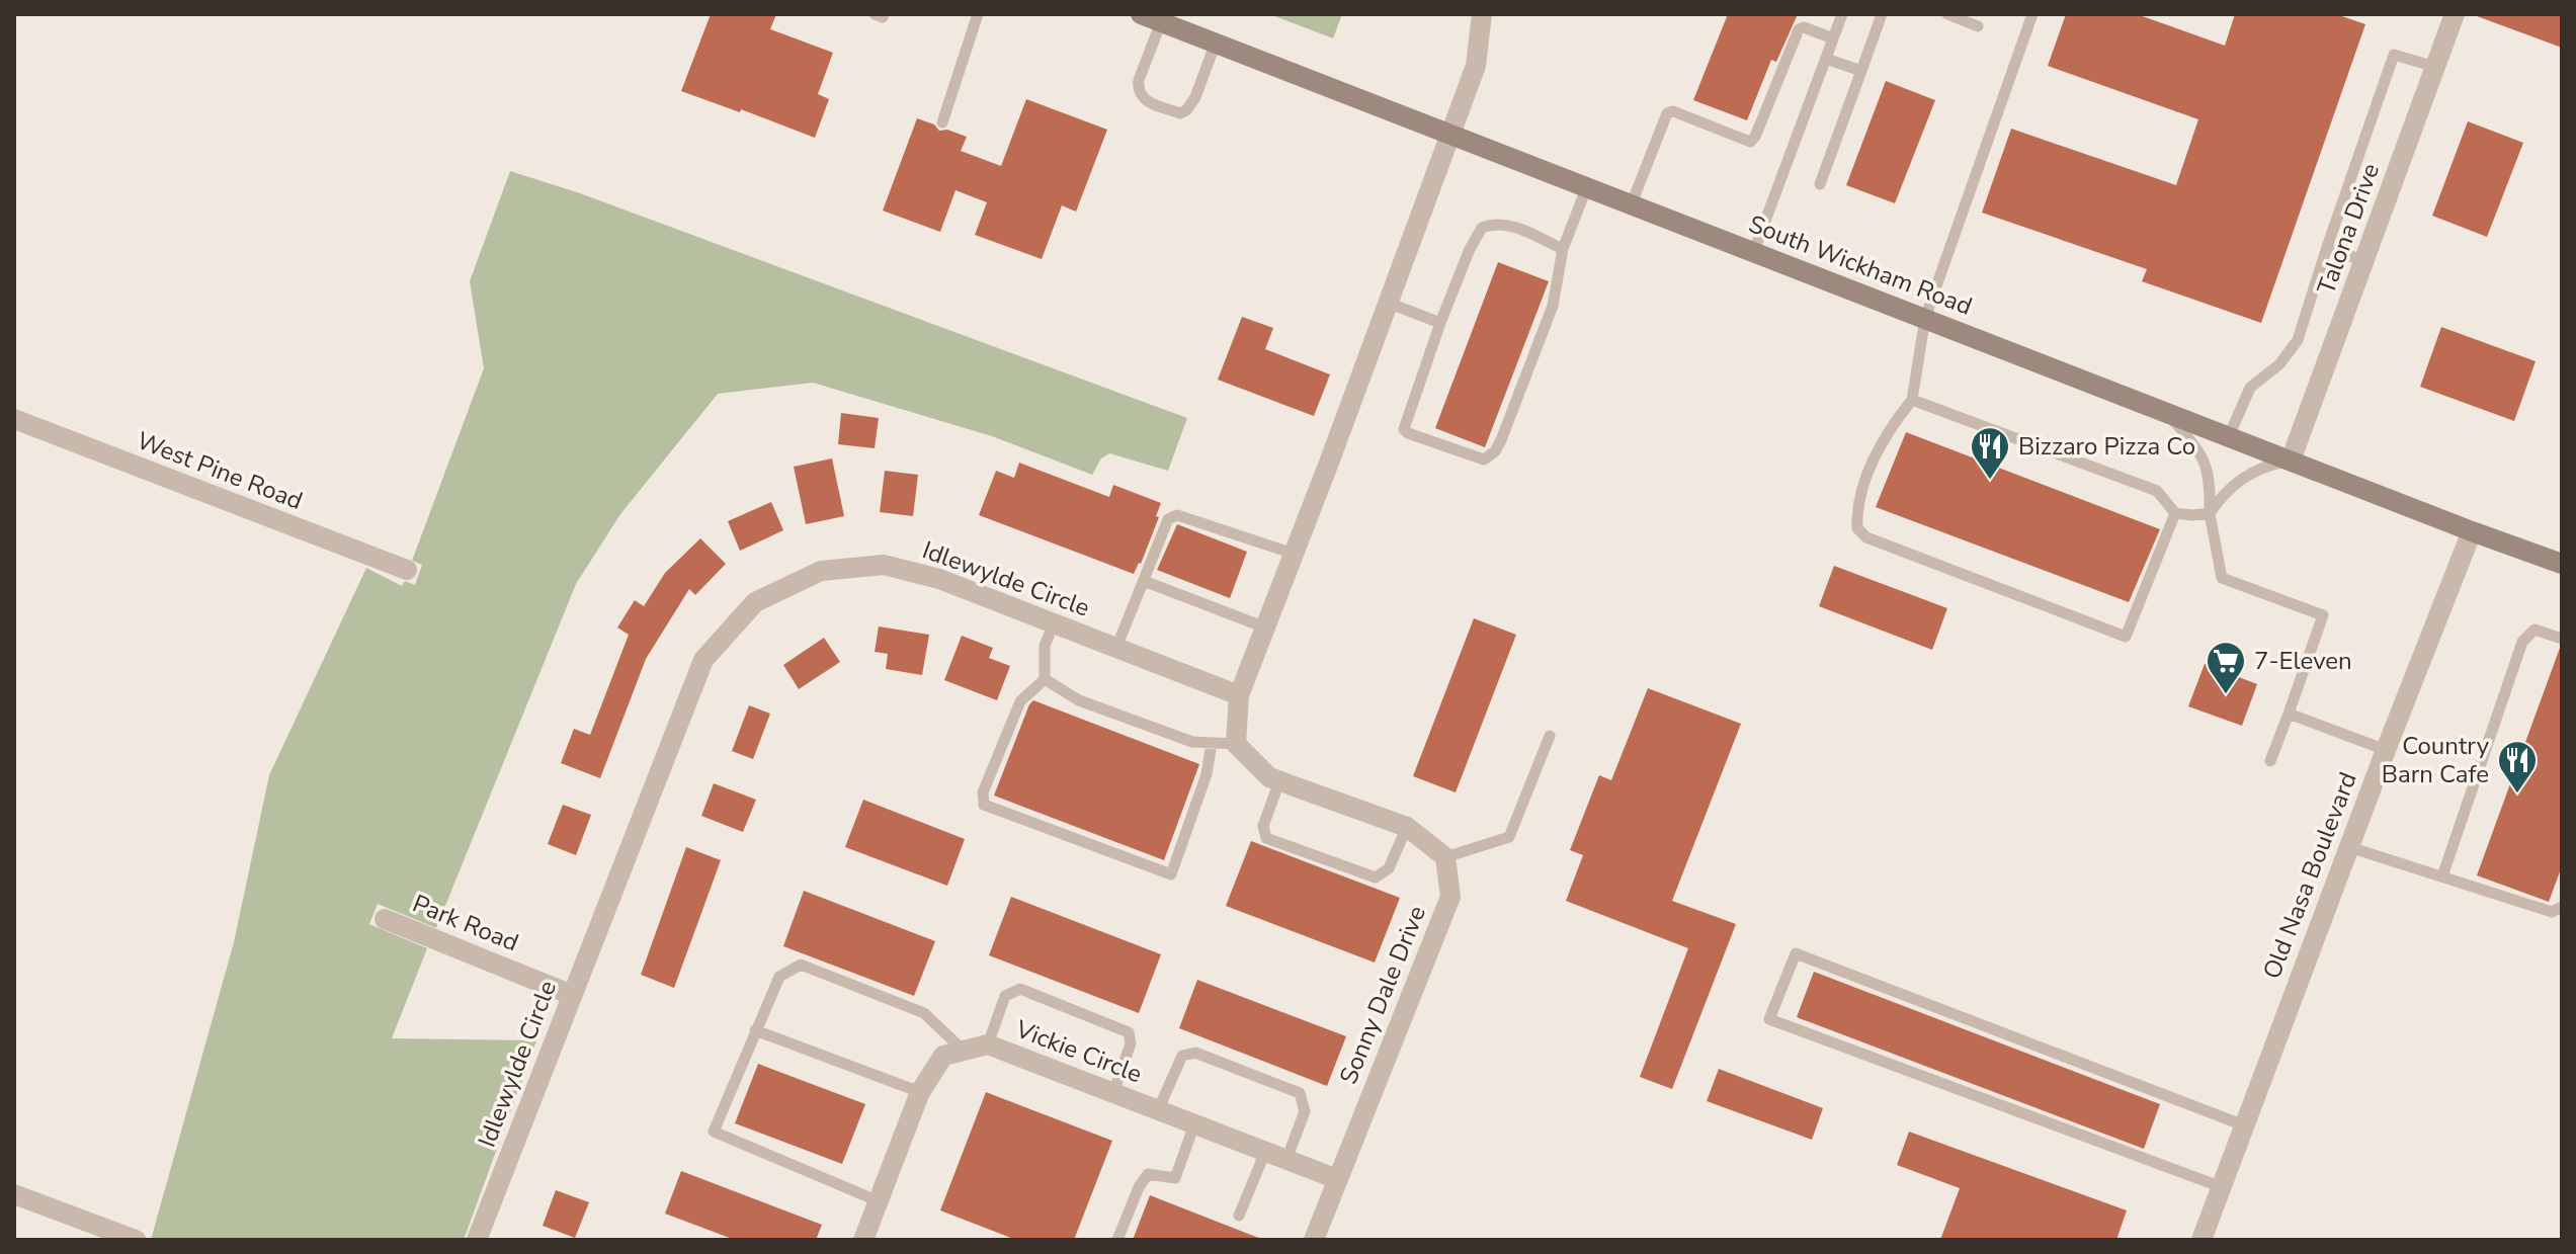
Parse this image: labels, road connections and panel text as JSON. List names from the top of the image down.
{
  "streets": {
    "main road": ["South Wickham Road"],
    "street": [
      "Talona Drive",
      "West Pine Road",
      "Idlewylde Circle",
      "Old Nasa Boulevard",
      "Park Road",
      "Sonny Dale Drive",
      "Vickie Circle"
    ]
  },
  "crossings": [
    ["Talona Drive", "South Wickham Road"],
    ["South Wickham Road", "Old Nasa Boulevard"],
    ["Idlewylde Circle", "Park Road"],
    ["Sonny Dale Drive", "Vickie Circle"]
  ],
  "places": {
    "restaurant": ["Bizzaro Pizza Co", "Country Barn Cafe"],
    "supermarket": ["7-Eleven"]
  }
}
